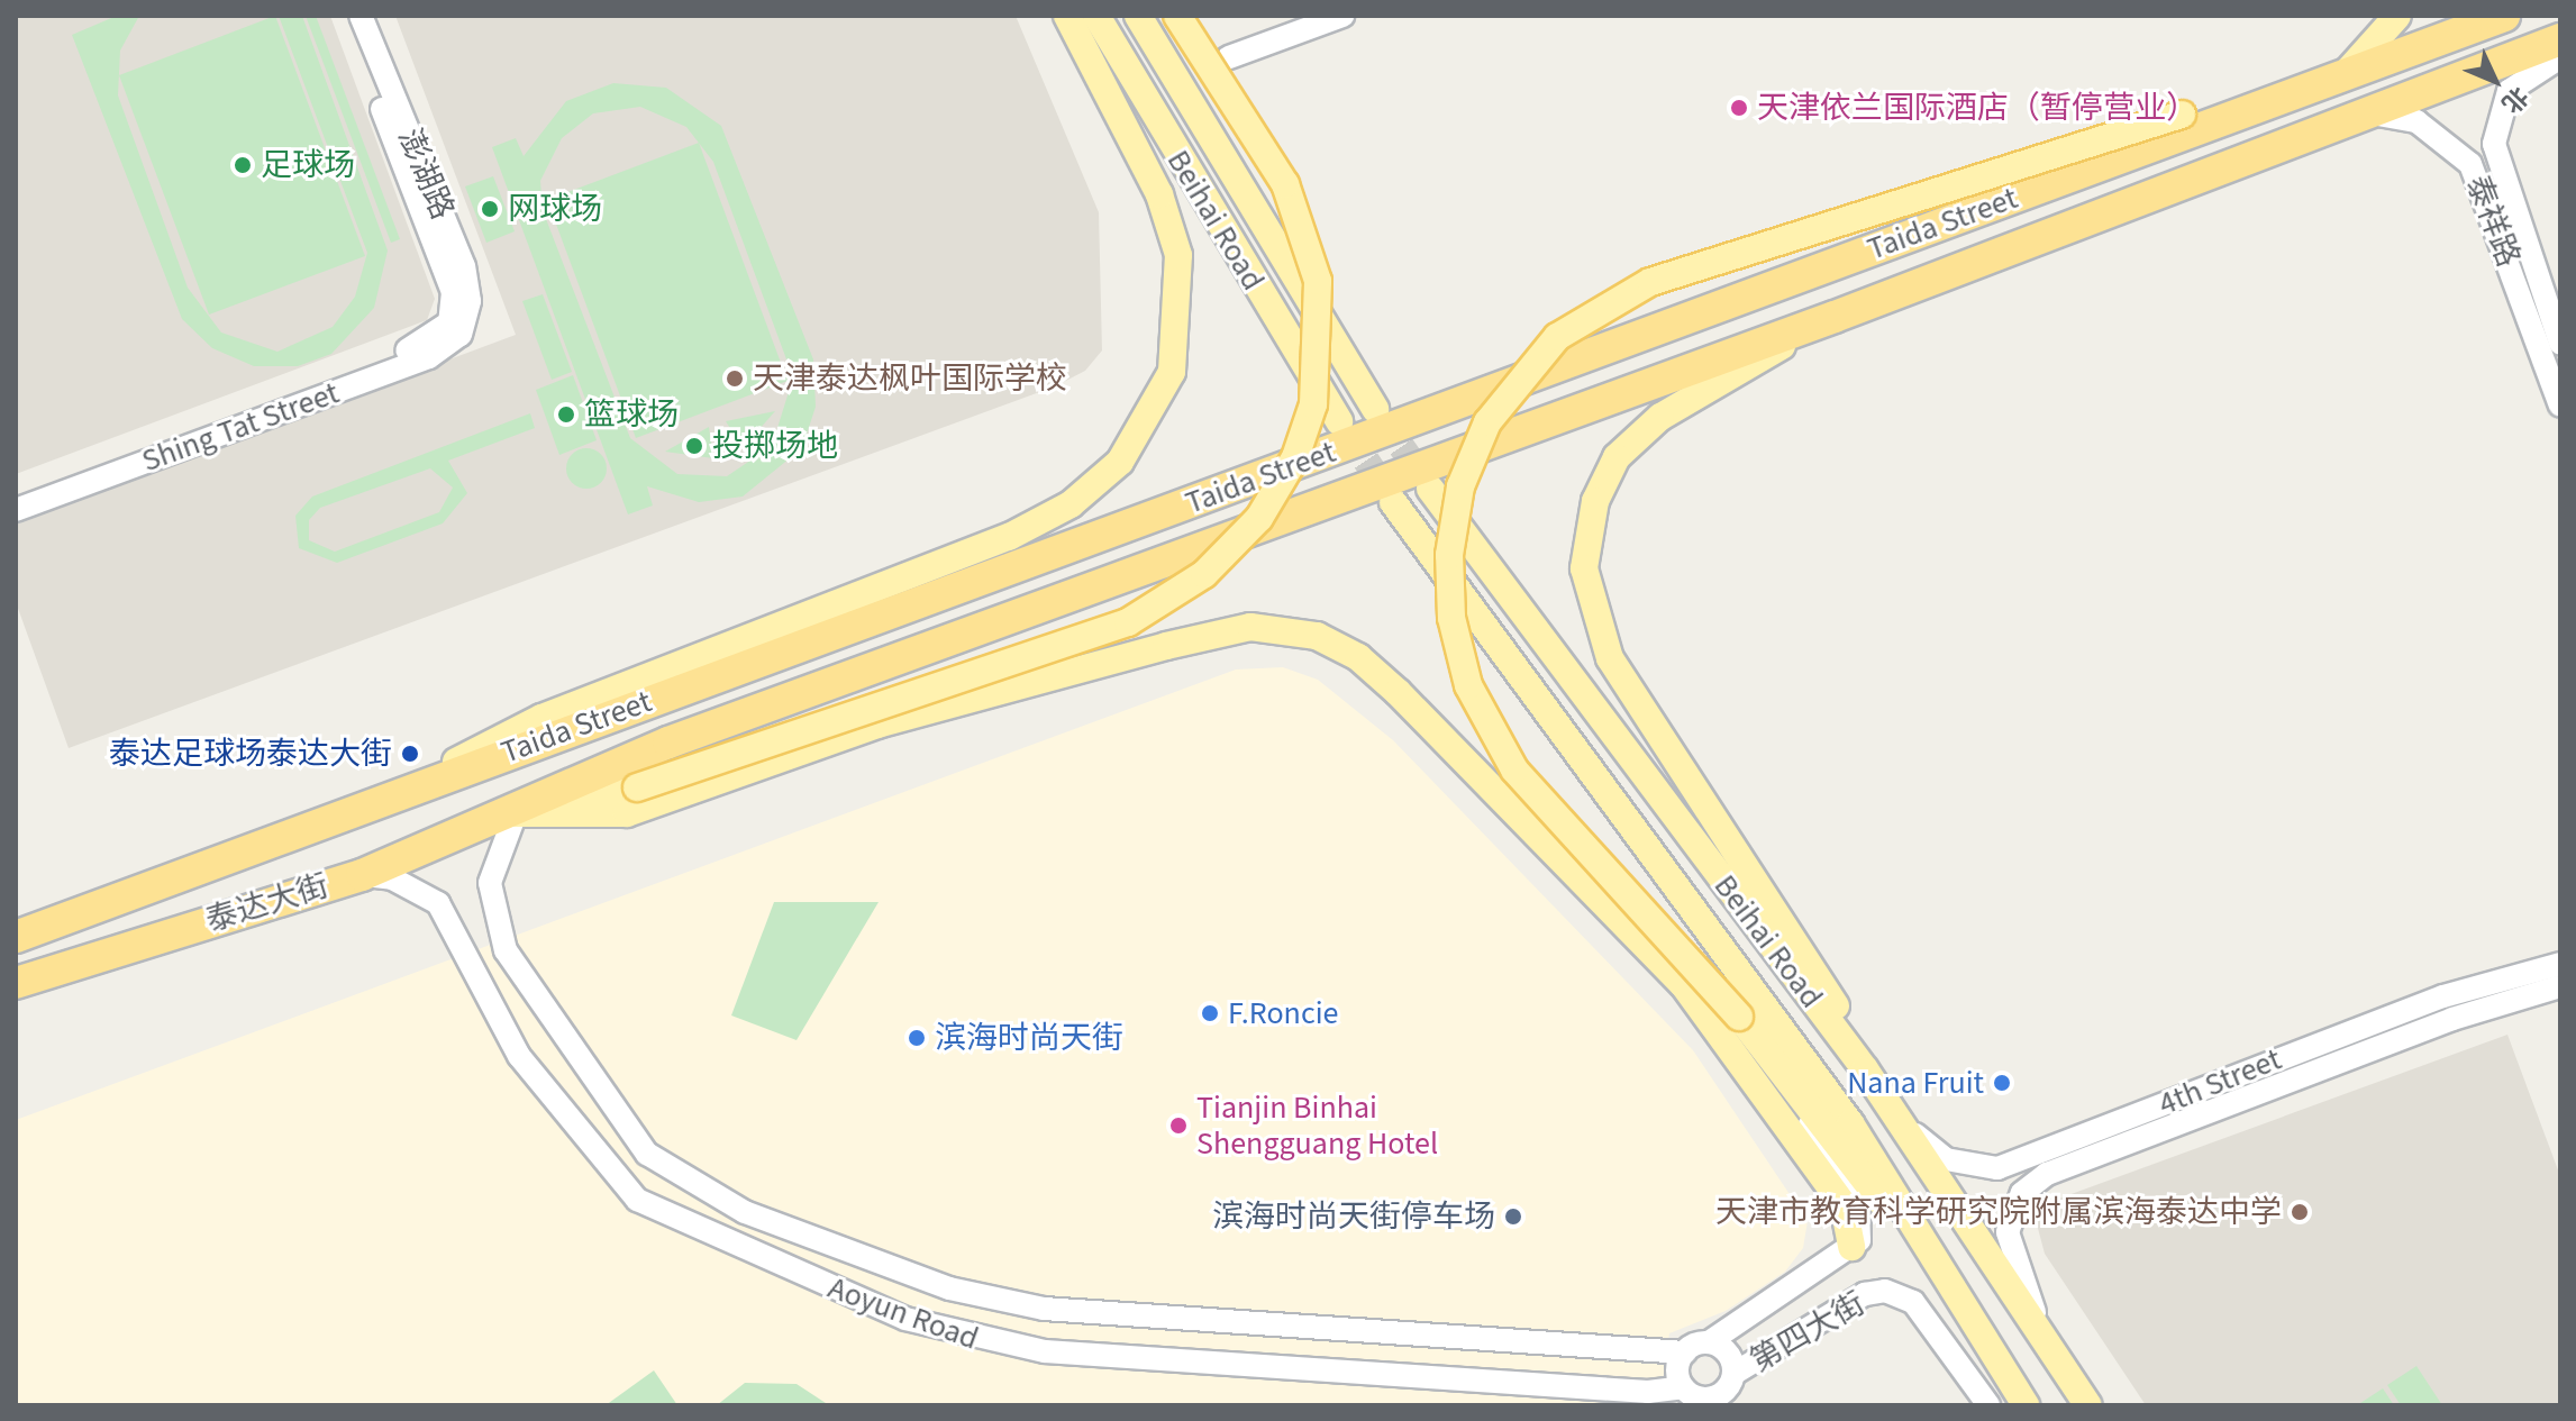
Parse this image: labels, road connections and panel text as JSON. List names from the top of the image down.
{
  "streets": {
    "highway": ["Taida Street", "泰达大街"],
    "main road": ["Beihai Road"],
    "street": [
      "澎湖路",
      "泰祥路",
      "Shing Tat Street",
      "4th Street",
      "Aoyun Road",
      "第四大街"
    ]
  },
  "crossings": [
    ["澎湖路", "Shing Tat Street"],
    ["Beihai Road", "4th Street"],
    ["泰祥路", "Taida Street"],
    ["Taida Street", "泰达大街"],
    ["Taida Street", "Aoyun Road"],
    ["泰达大街", "Aoyun Road"],
    ["Aoyun Road", "第四大街"]
  ],
  "places": [
    "天津依兰国际酒店（暂停营业）",
    "足球场",
    "网球场",
    "天津泰达枫叶国际学校",
    "篮球场",
    "投掷场地",
    "泰达足球场泰达大街",
    "F.Roncie",
    "滨海时尚天街",
    "Nana Fruit",
    "Tianjin Binhai Shengguang Hotel",
    "天津市教育科学研究院附属滨海泰达中学",
    "滨海时尚天街停车场"
  ],
  "north": "bottom right"
}
